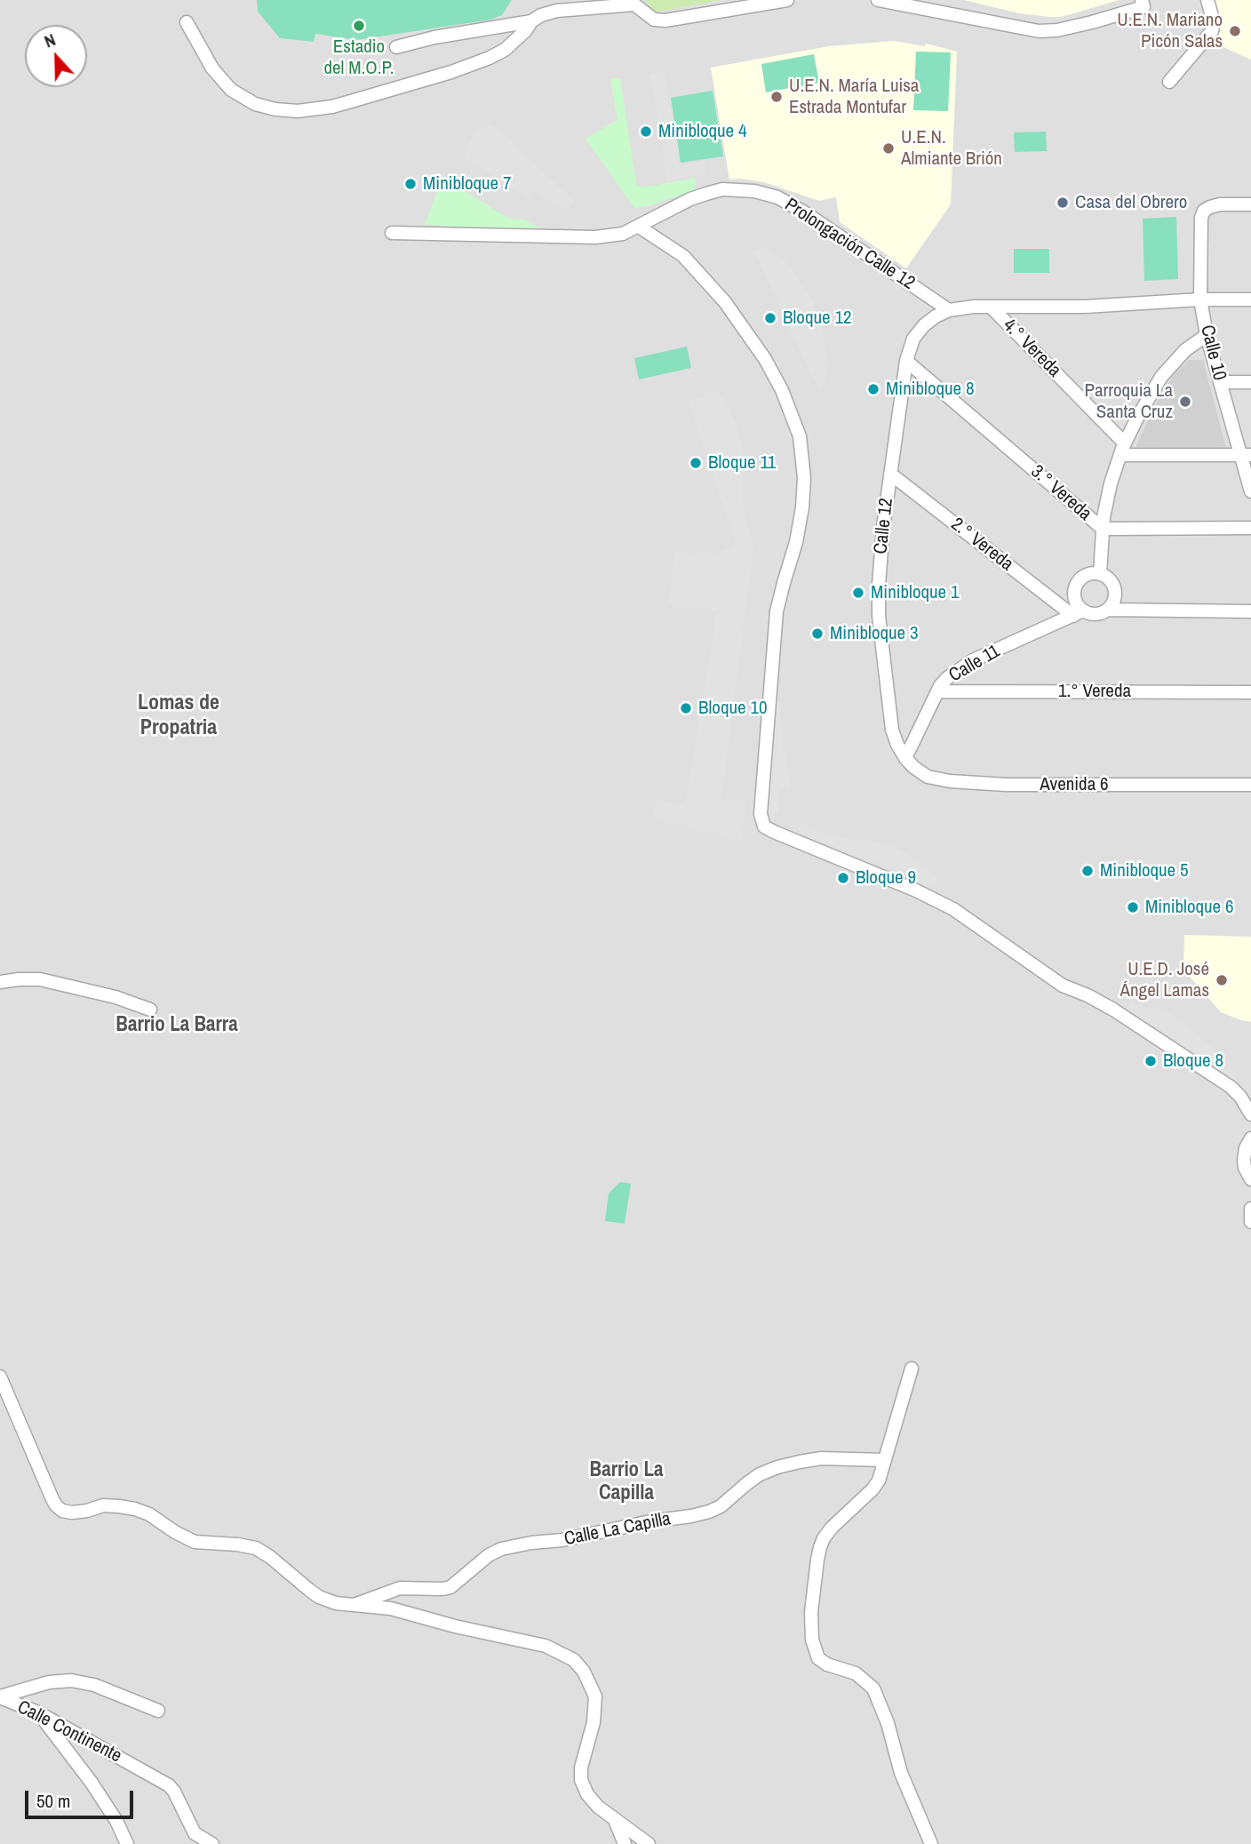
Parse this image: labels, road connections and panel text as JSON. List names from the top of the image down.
{
  "streets": {
    "street": [
      "Prolongación Calle 12",
      "4.° Vereda",
      "Calle 10",
      "3.° Vereda",
      "Calle 12",
      "2.° Vereda",
      "Calle 11",
      "1.° Vereda",
      "Avenida 6",
      "Calle La Capilla",
      "Calle Continente"
    ]
  },
  "crossings": [
    ["Prolongación Calle 12", "Calle 12"],
    ["3.° Vereda", "Calle 12"],
    ["Calle 12", "2.° Vereda"],
    ["Calle 12", "Calle 11"],
    ["Calle 12", "Avenida 6"],
    ["2.° Vereda", "Calle 11"],
    ["Calle 11", "1.° Vereda"],
    ["Calle 11", "Avenida 6"]
  ],
  "districts": ["Lomas de Propatria", "Barrio La Barra", "Barrio La Capilla"],
  "places": [
    "Estadio del M.O.P.",
    "U.E.N. Mariano Picón Salas",
    "U.E.N. María Luisa Estrada Montufar",
    "Minibloque 4",
    "U.E.N. Almiante Brión",
    "Minibloque 7",
    "Casa del Obrero",
    "Bloque 12",
    "Minibloque 8",
    "Parroquia La Santa Cruz",
    "Bloque 11",
    "Minibloque 1",
    "Minibloque 3",
    "Bloque 10",
    "Minibloque 5",
    "Bloque 9",
    "Minibloque 6",
    "U.E.D. José Ángel Lamas",
    "Bloque 8"
  ],
  "scale_bar": "50 m",
  "north": "top"
}
